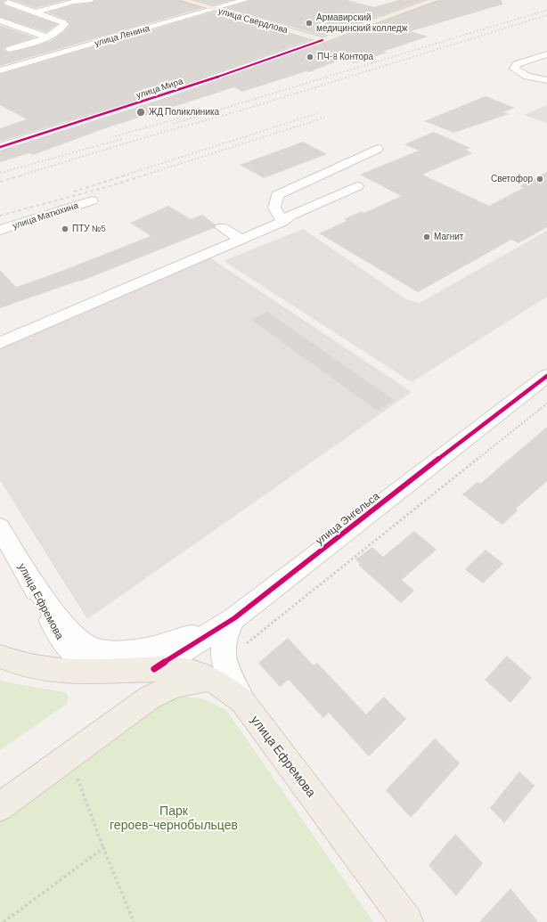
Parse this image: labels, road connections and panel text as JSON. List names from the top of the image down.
{
  "streets": {
    "main road": ["улица Свердлова", "улица Мира", "улица Ефремова"],
    "street": ["улица Ленина", "улица Матюхина", "улица Энгельса"]
  },
  "crossings": [
    ["улица Свердлова", "улица Ленина"],
    ["улица Свердлова", "улица Мира"],
    ["улица Энгельса", "улица Ефремова"]
  ],
  "parks": ["Парк героев-чернобыльцев"],
  "places": [
    "Армавирский медицинский колледж",
    "ПЧ-8 Контора",
    "ЖД Поликлиника",
    "Светофор",
    "ПТУ №5",
    "Магнит"
  ]
}
